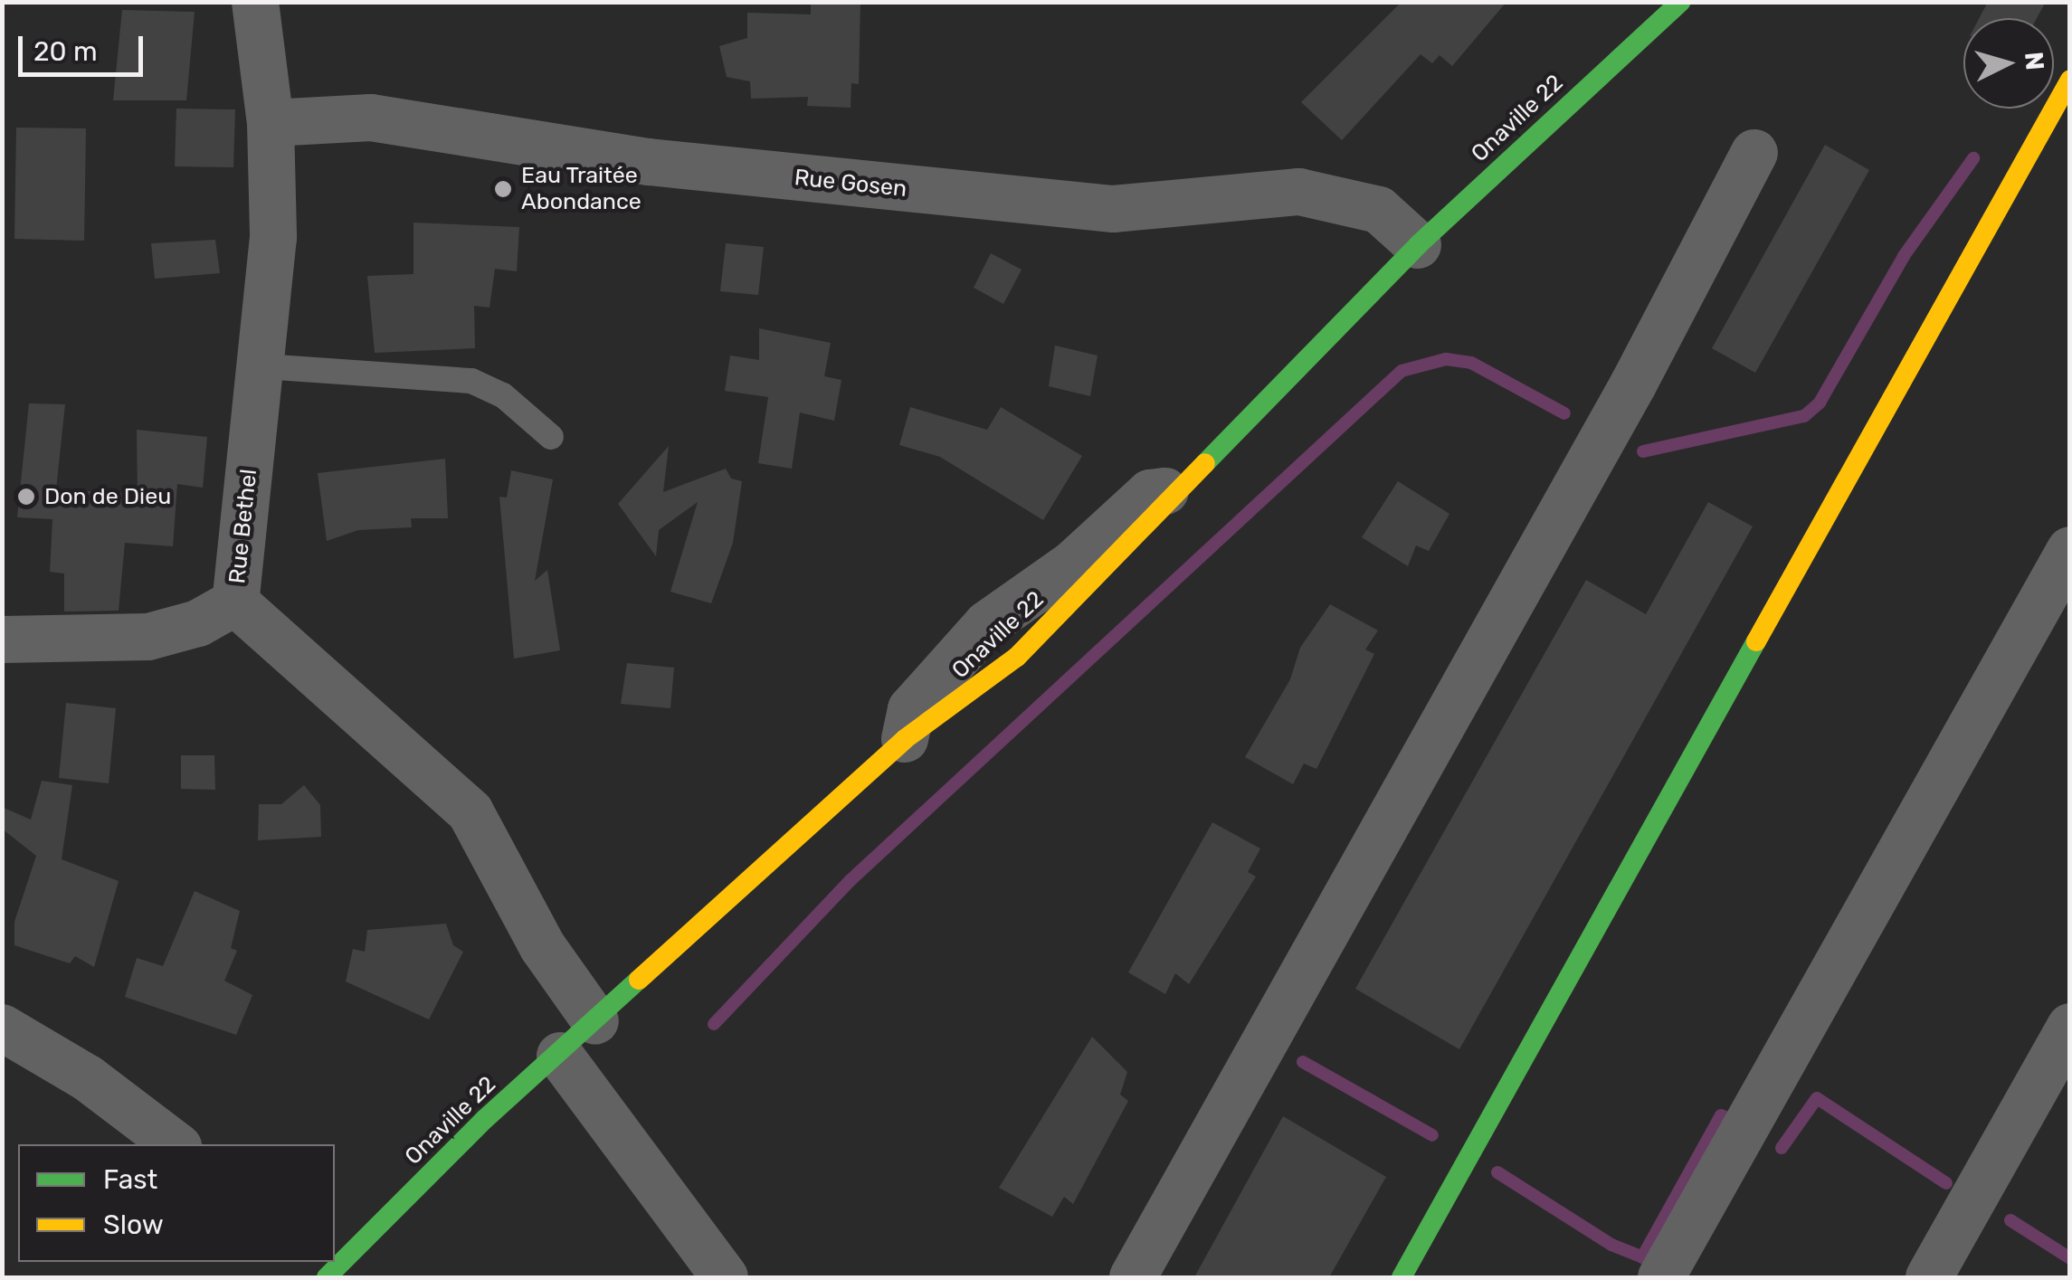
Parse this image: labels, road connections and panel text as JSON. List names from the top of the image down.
{
  "streets": {
    "street": ["Onaville 22", "Rue Gosen", "Rue Bethel"]
  },
  "crossings": [
    ["Onaville 22", "Rue Gosen"],
    ["Onaville 22", "Rue Bethel"],
    ["Rue Gosen", "Rue Bethel"]
  ],
  "places": ["Eau Traitée Abondance", "Don de Dieu"],
  "legend": ["Fast", "Slow"],
  "scale_bar": "20 m",
  "north": "right"
}
